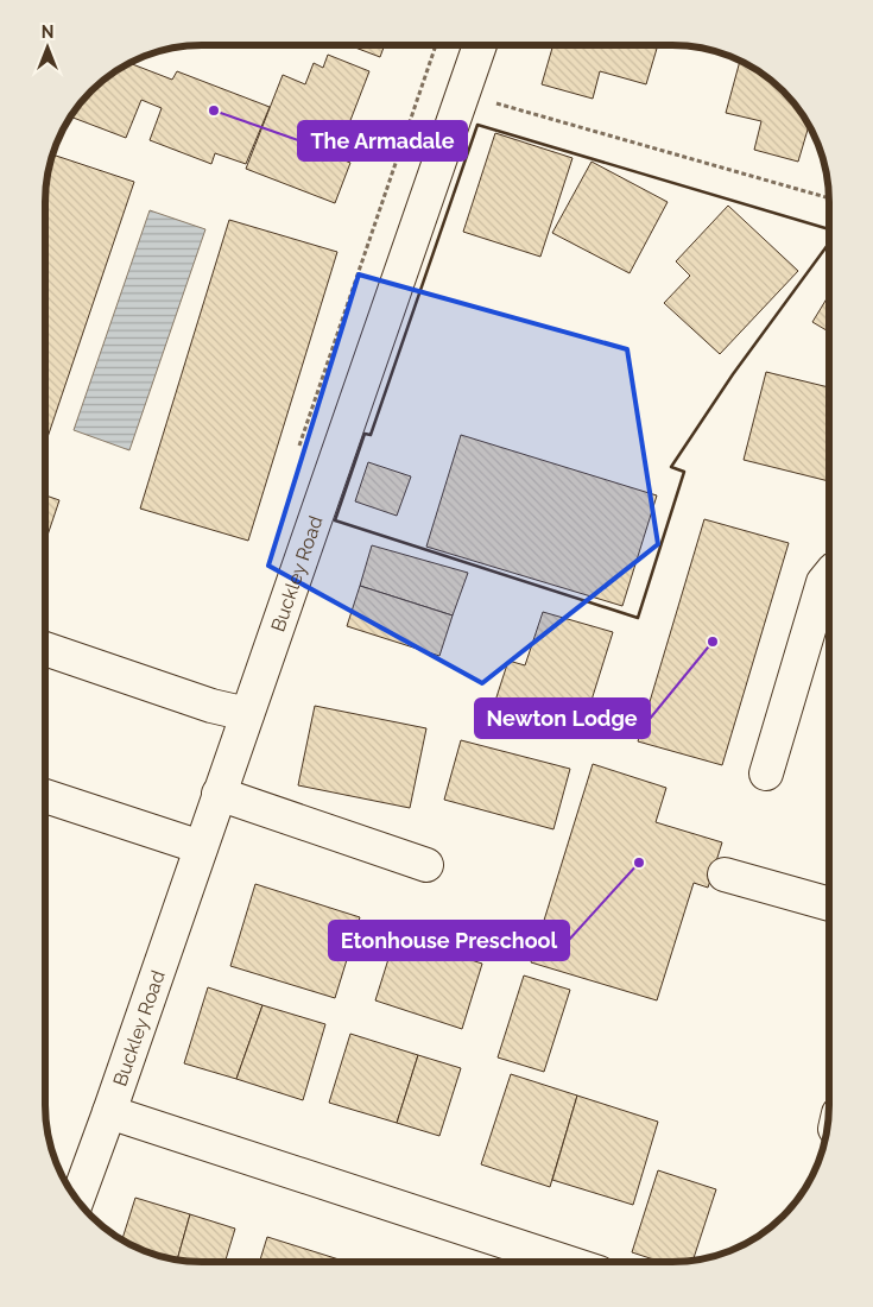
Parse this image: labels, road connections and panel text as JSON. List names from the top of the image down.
{
  "streets": {
    "street": ["Buckley Road"]
  },
  "places": ["The Armadale", "Newton Lodge", "Etonhouse Preschool"],
  "north": "top"
}
